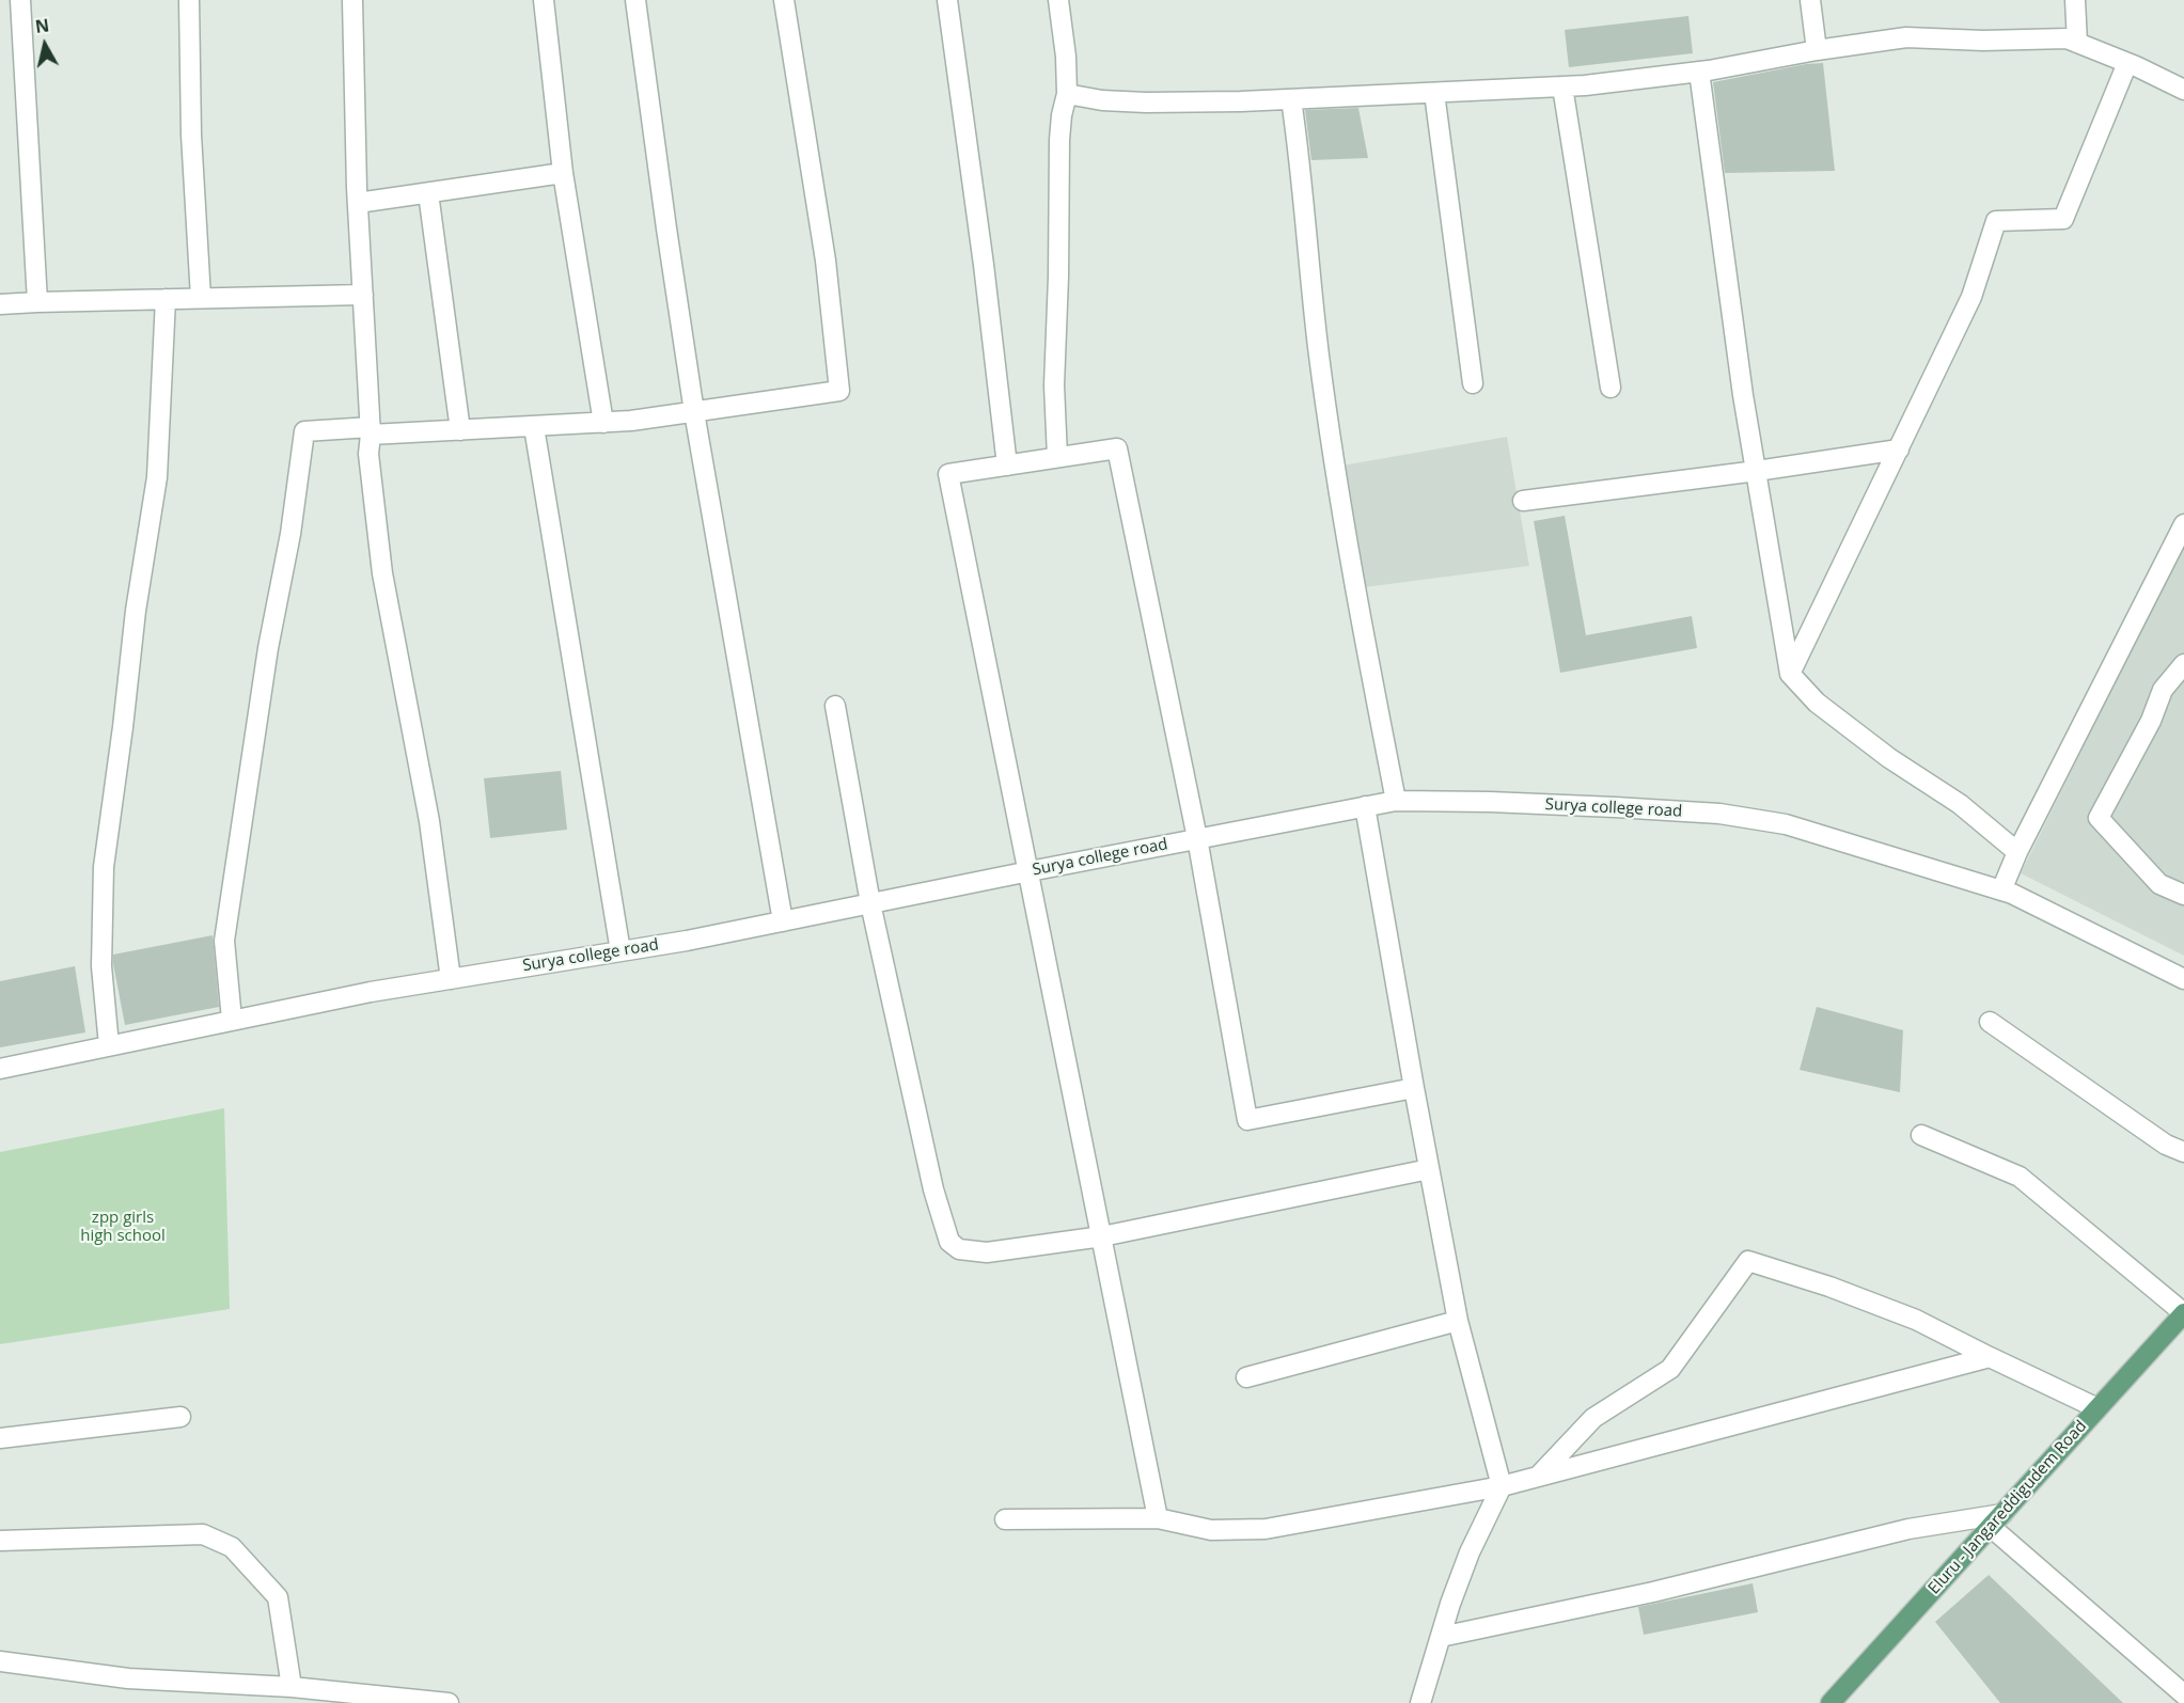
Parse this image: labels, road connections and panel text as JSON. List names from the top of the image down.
{
  "streets": {
    "main road": ["Eluru - Jangareddigudem Road"],
    "street": ["Surya college road"]
  },
  "parks": ["zpp girls high school"],
  "north": "top"
}
